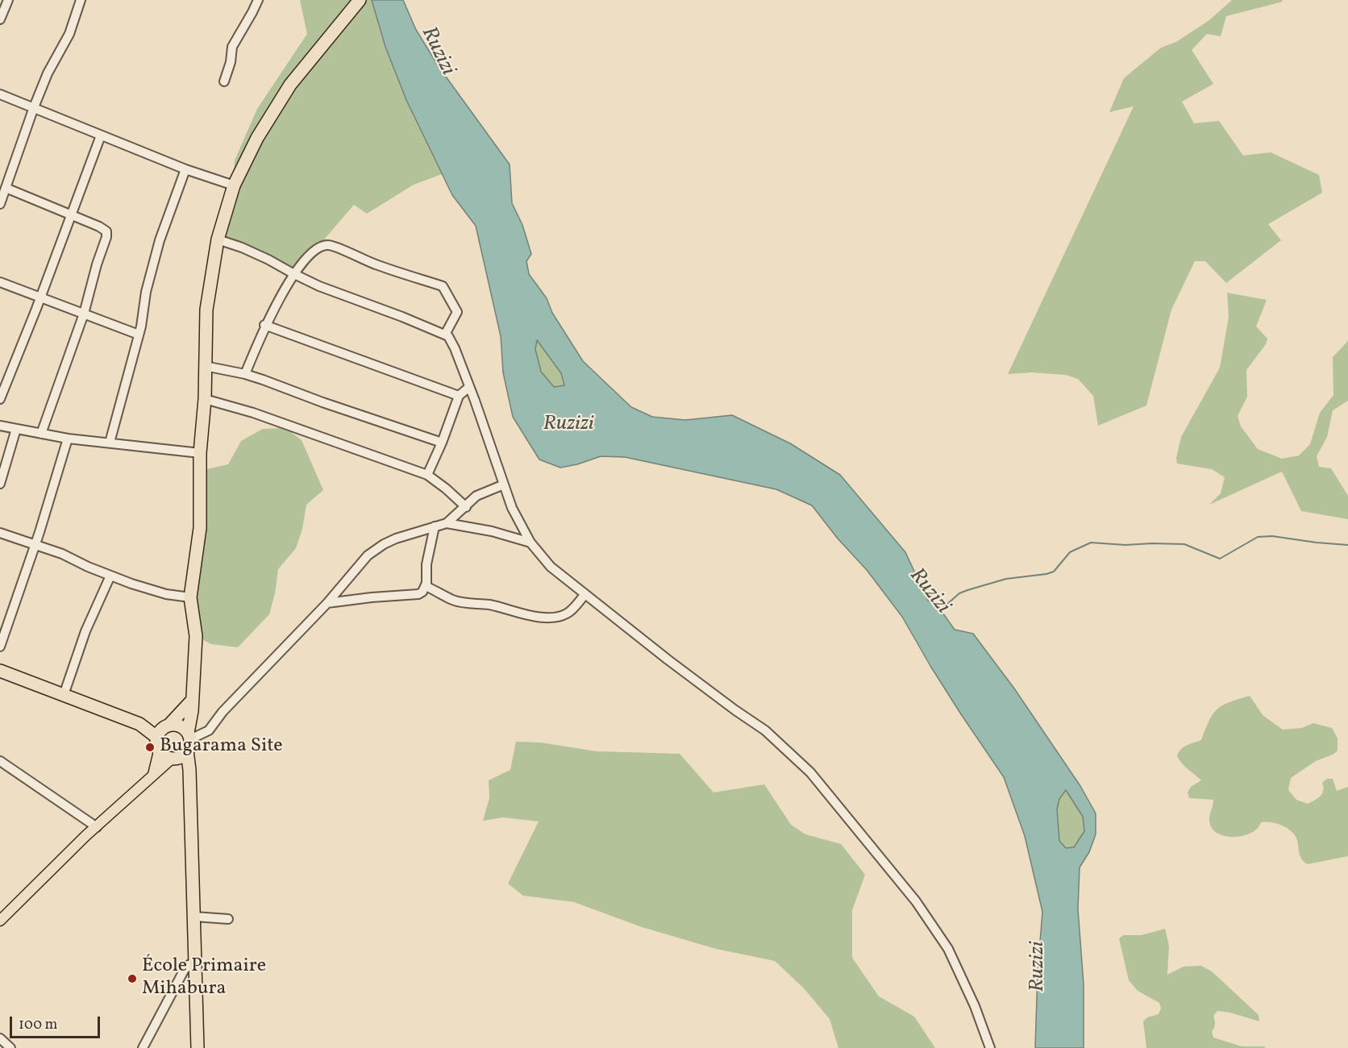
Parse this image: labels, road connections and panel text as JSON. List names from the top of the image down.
{
  "water": ["Ruzizi"],
  "places": ["Bugarama Site", "École Primaire Mihabura"],
  "scale_bar": "100 m"
}
